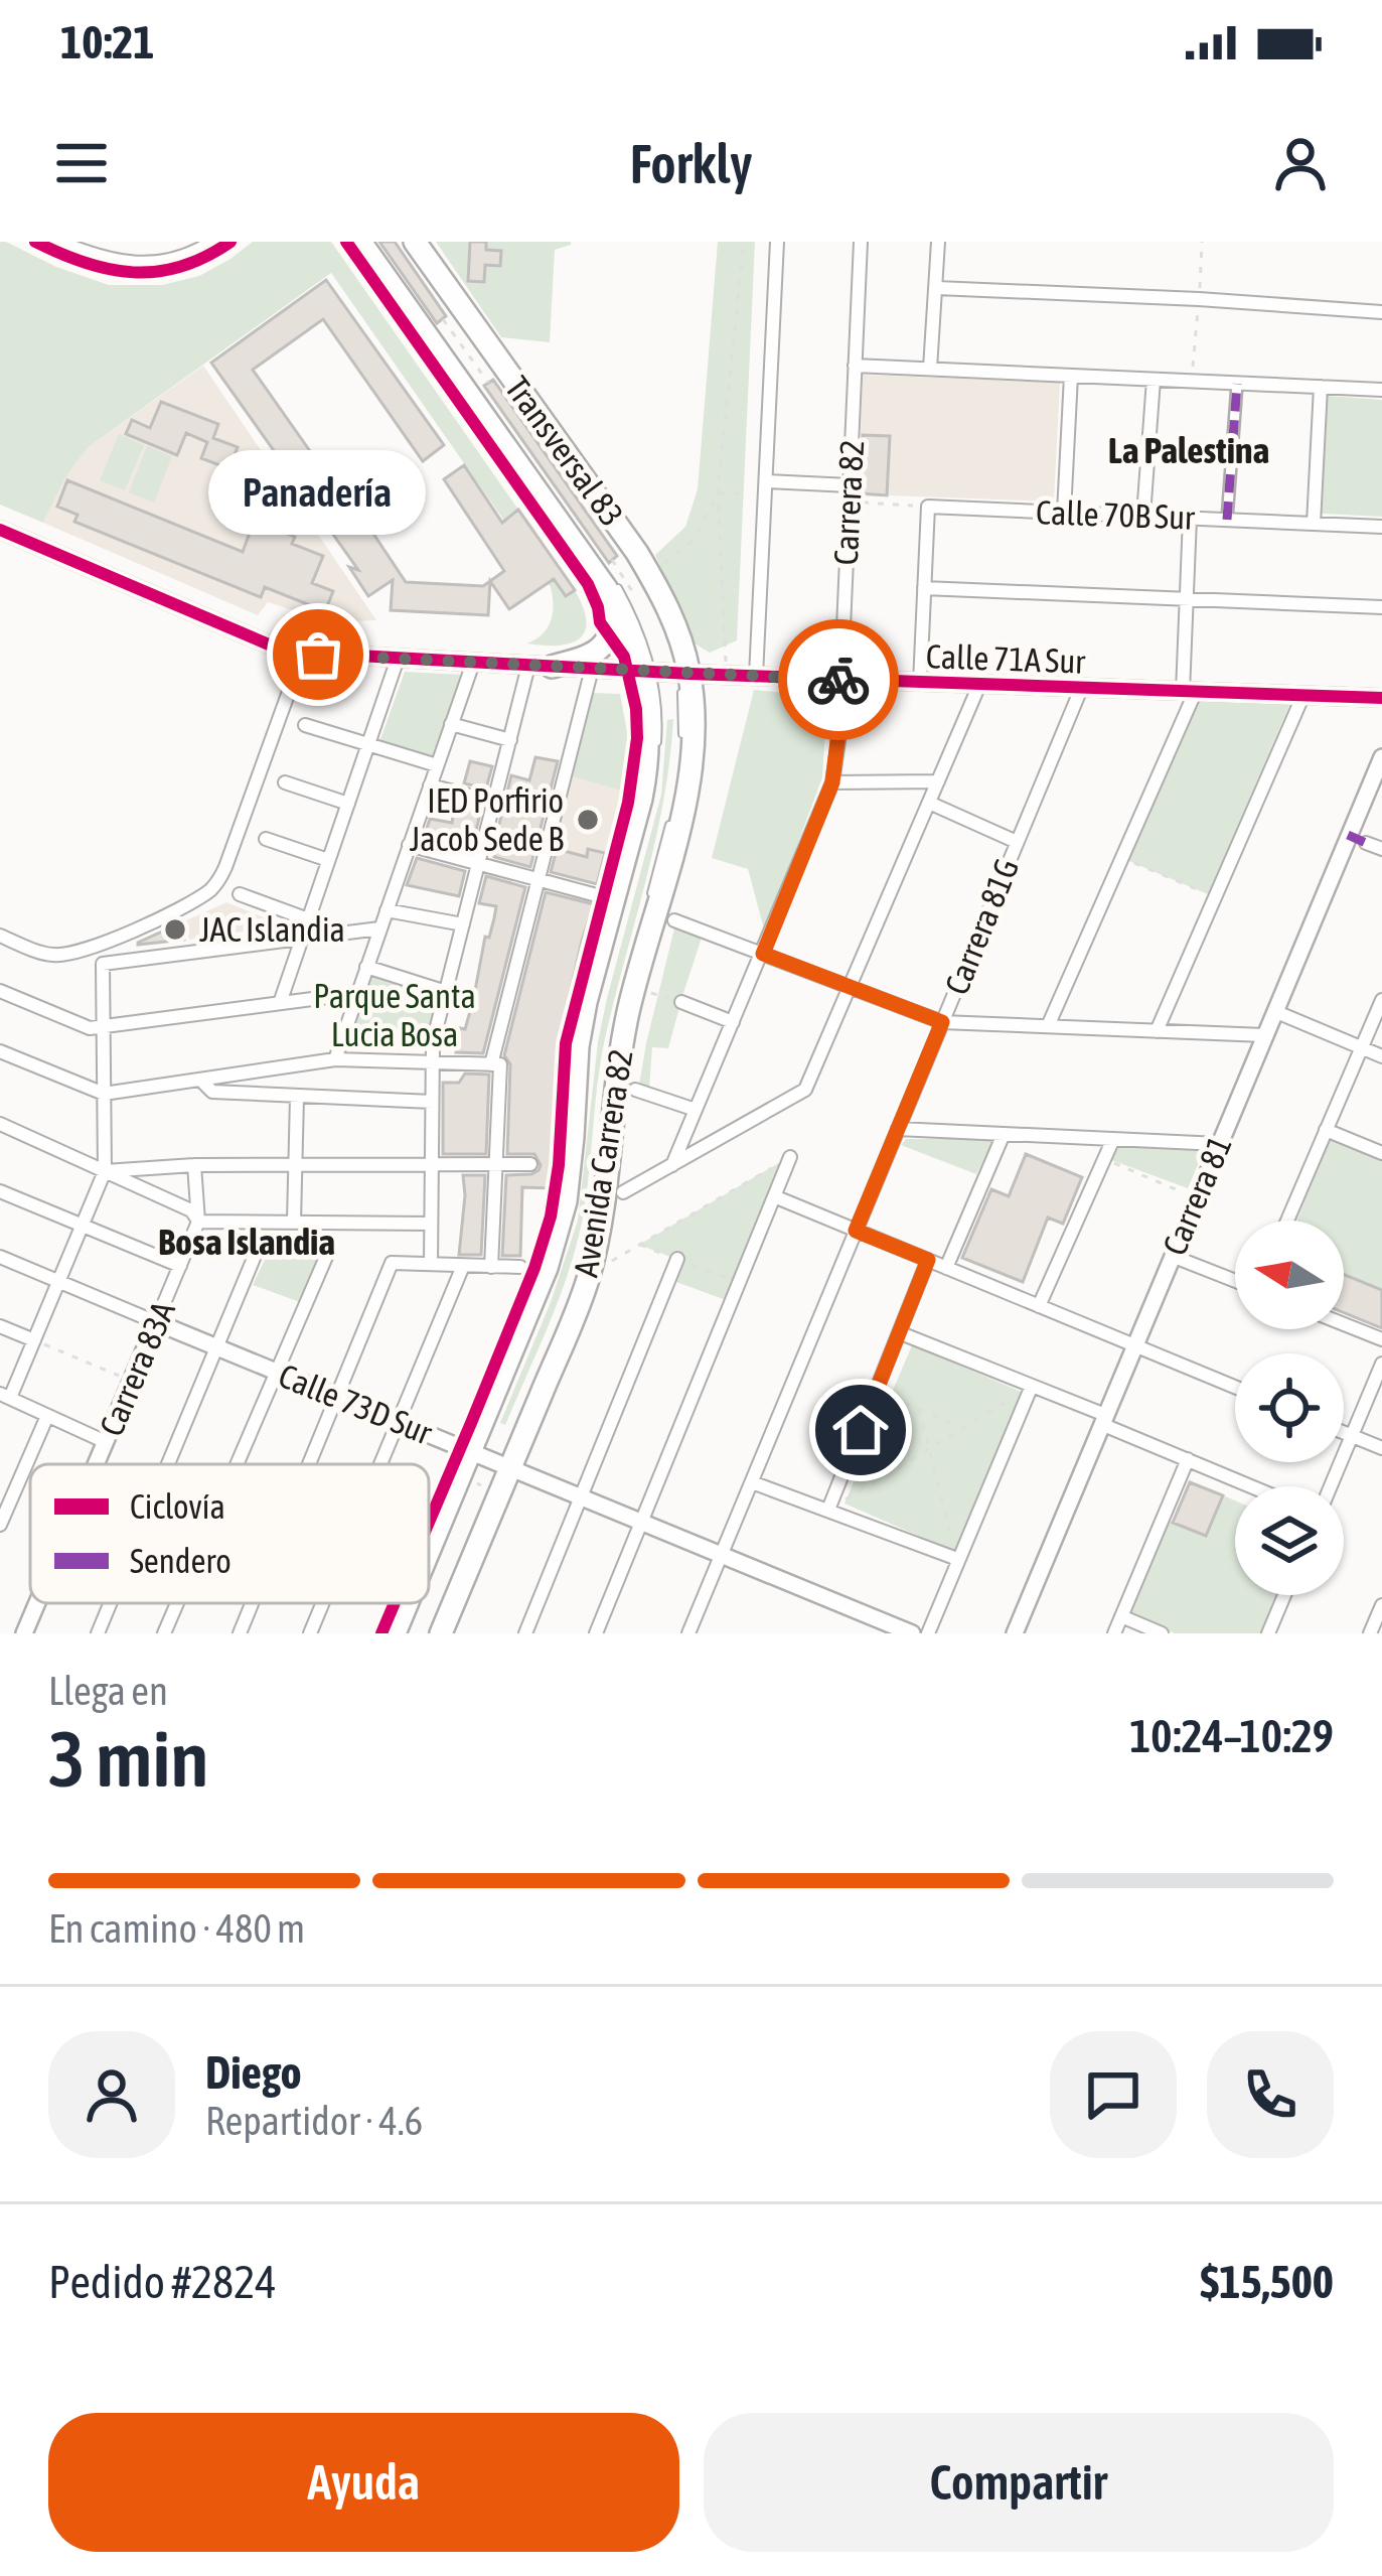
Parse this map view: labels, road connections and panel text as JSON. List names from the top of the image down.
{
  "streets": {
    "main road": ["Transversal 83", "Avenida Carrera 82"],
    "street": [
      "Carrera 82",
      "Calle 70B Sur",
      "Calle 71A Sur",
      "Carrera 81G",
      "Carrera 81",
      "Carrera 83A",
      "Calle 73D Sur"
    ]
  },
  "crossings": [
    ["Transversal 83", "Calle 71A Sur"],
    ["Transversal 83", "Avenida Carrera 82"],
    ["Carrera 82", "Calle 71A Sur"],
    ["Calle 71A Sur", "Carrera 81G"],
    ["Calle 71A Sur", "Avenida Carrera 82"],
    ["Carrera 81G", "Calle 73D Sur"],
    ["Avenida Carrera 82", "Calle 73D Sur"],
    ["Carrera 83A", "Calle 73D Sur"]
  ],
  "districts": ["La Palestina", "Bosa Islandia"],
  "parks": ["Parque Santa Lucia Bosa"],
  "places": ["Panadería", "IED Porfirio Jacob Sede B", "JAC Islandia"],
  "legend": ["Ciclovía", "Sendero"],
  "north": "left",
  "page": {
    "status": "10:21",
    "header": "Forkly",
    "bubble": "Panadería",
    "heading": ["3 min", "Llega en", "10:24–10:29"],
    "panel": [
      "Diego",
      "Repartidor · 4.6",
      "Pedido #2824",
      "$15,500"
    ],
    "bar": "En camino · 480 m",
    "buttons": ["Ayuda", "Compartir"]
  }
}
